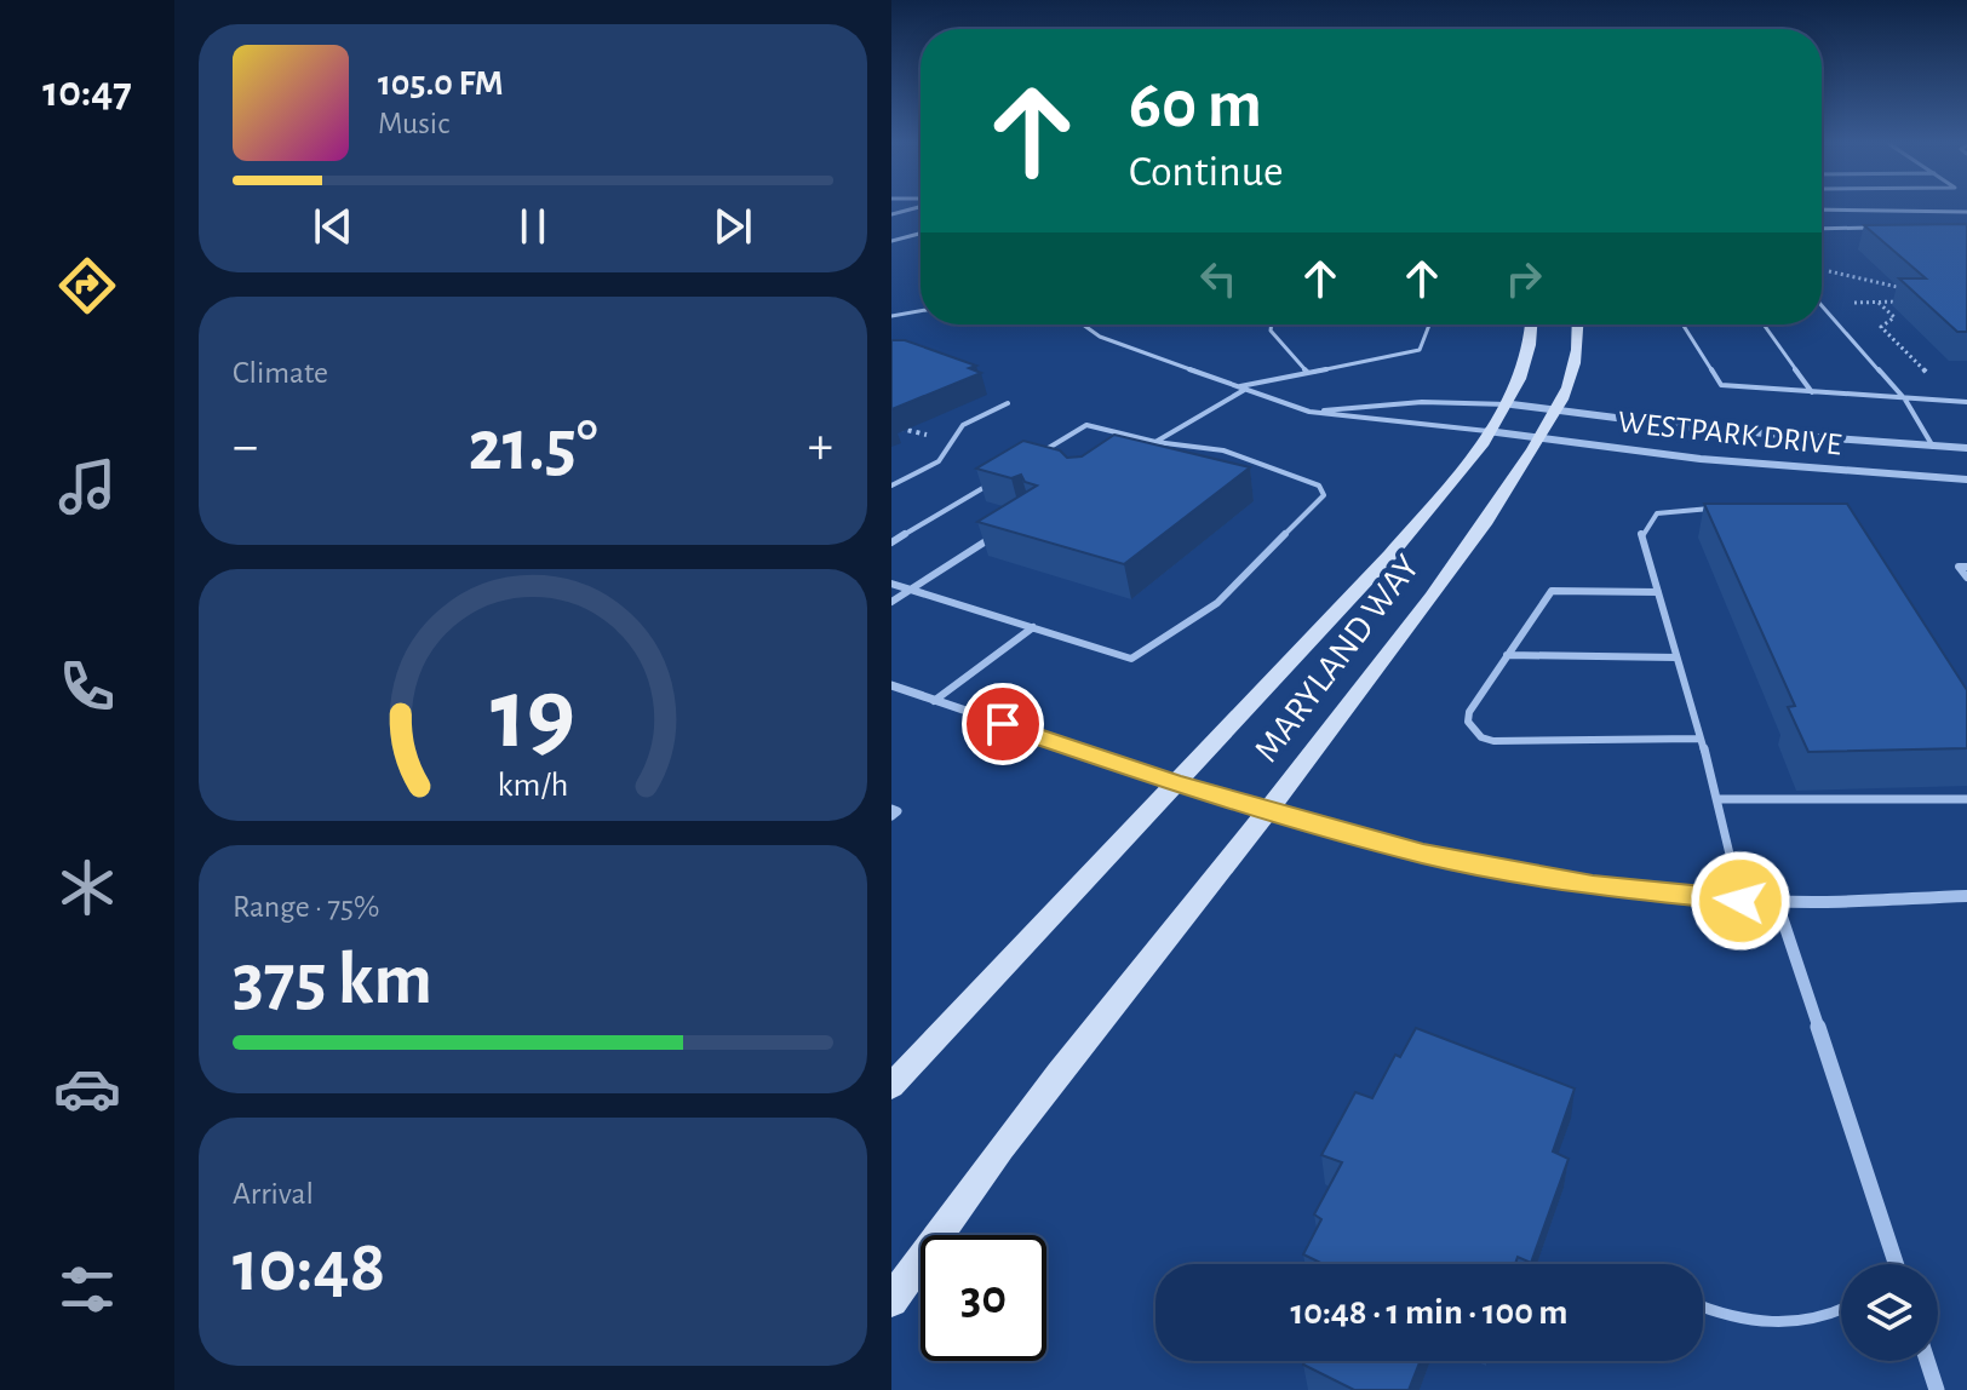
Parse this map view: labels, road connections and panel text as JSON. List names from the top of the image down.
{
  "streets": {
    "main road": ["MARYLAND WAY"],
    "street": ["WESTPARK DRIVE"]
  },
  "crossings": [
    ["WESTPARK DRIVE", "MARYLAND WAY"]
  ],
  "page": {
    "tabs": "10:47",
    "turn": ["60 m", "Continue"],
    "song": ["105.0 FM", "Music"],
    "tile": [
      "Climate",
      ["Range · 75%", "375 km"],
      ["Arrival", "10:48"]
    ],
    "heat": ["−", "21.5°", "+"],
    "limit": "30",
    "trip": "10:48 · 1 min · 100 m",
    "gauge": ["19", "km/h"]
  }
}
